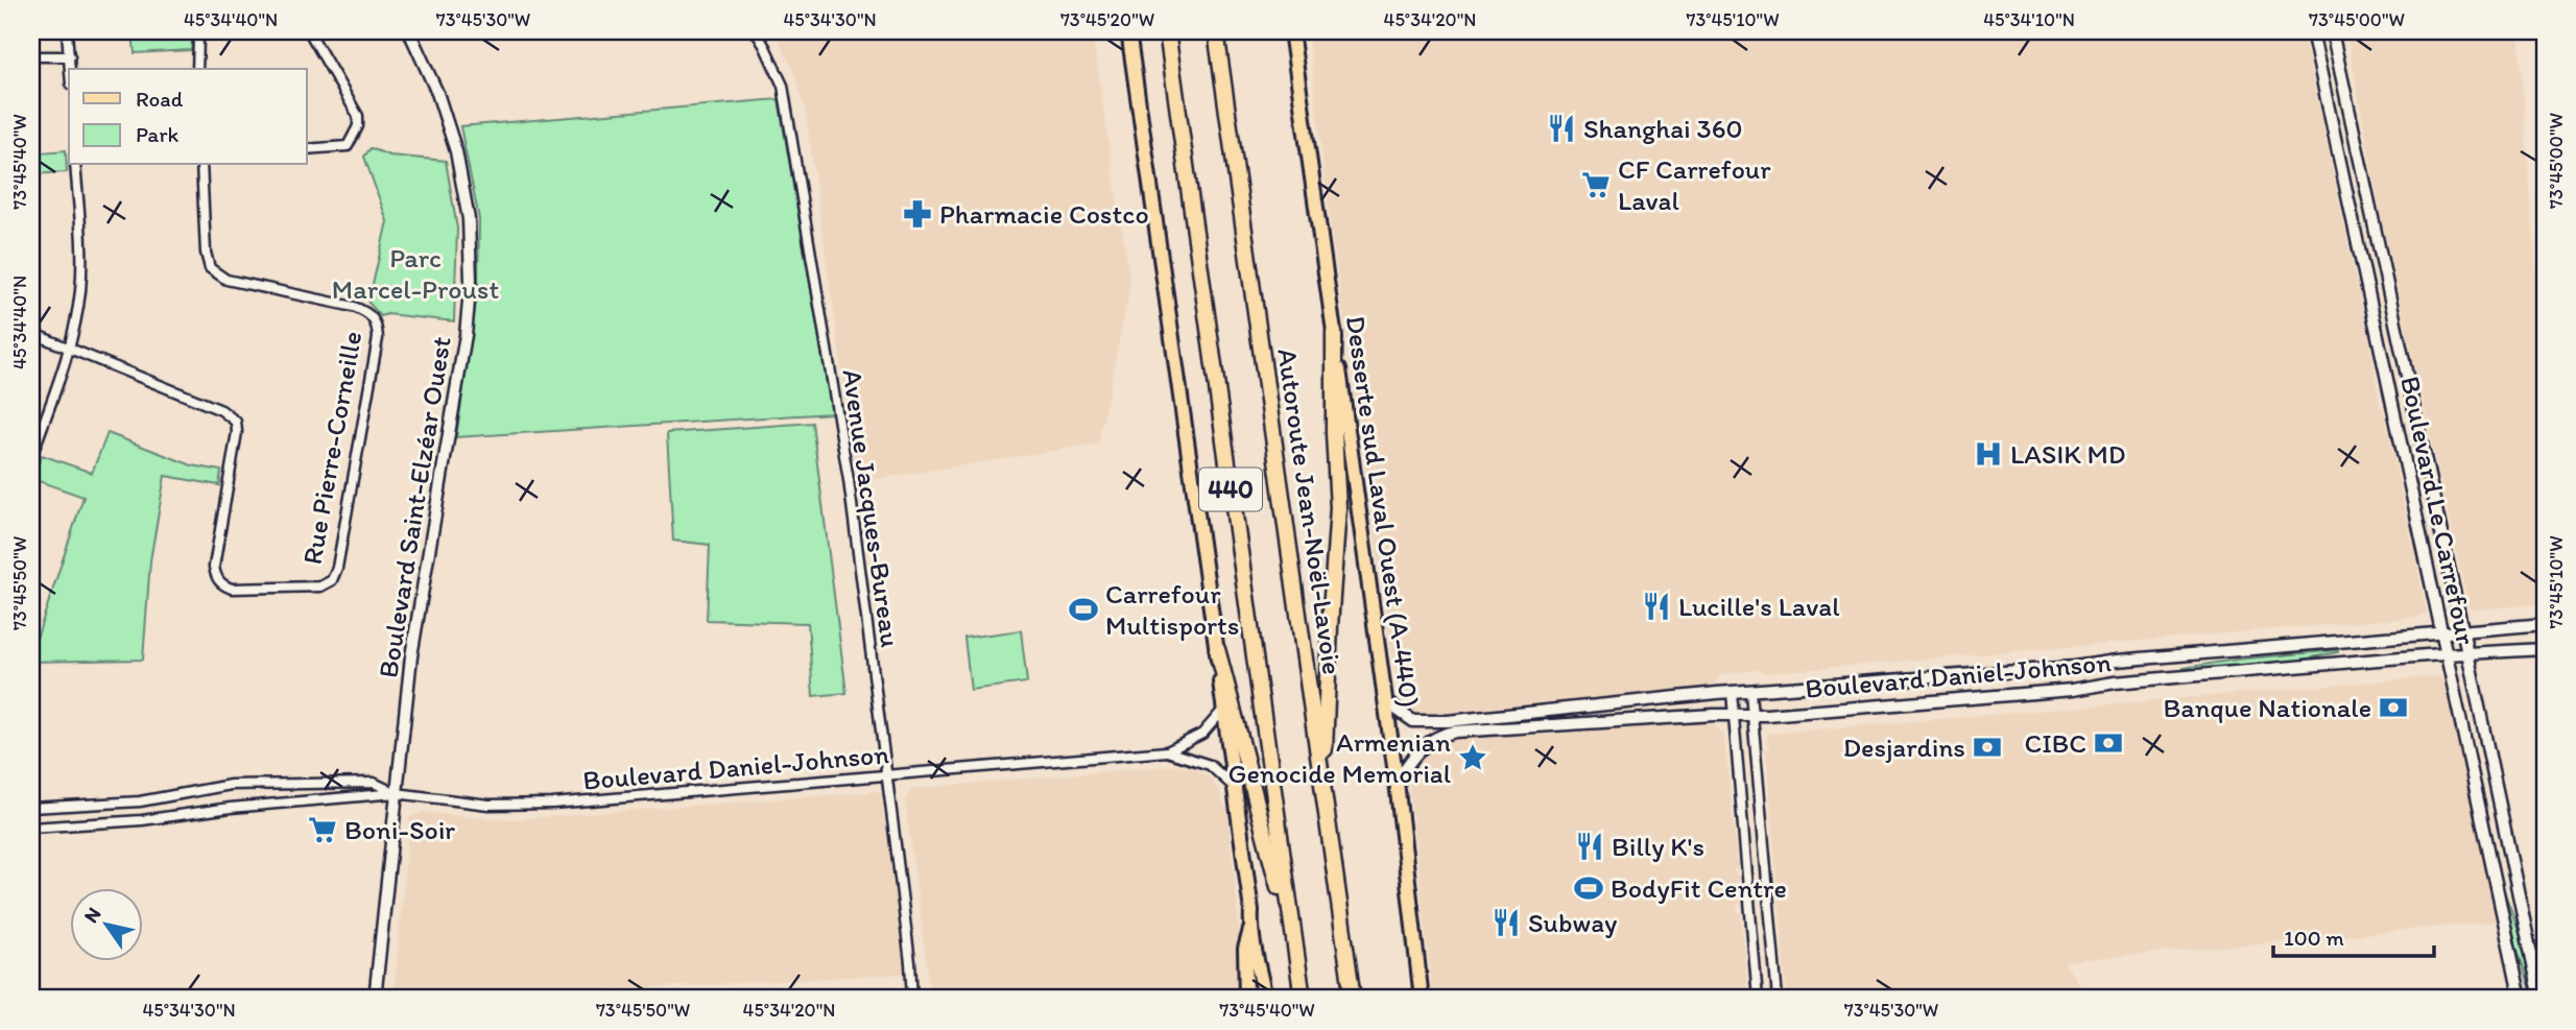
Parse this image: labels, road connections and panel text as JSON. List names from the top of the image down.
{
  "streets": {
    "highway": ["440", "Autoroute Jean-Noël-Lavoie"],
    "main road": ["Desserte sud Laval Ouest (A-440)"],
    "street": [
      "Rue Pierre-Corneille",
      "Boulevard Saint-Elzéar Ouest",
      "Avenue Jacques-Bureau",
      "Boulevard Le Carrefour",
      "Boulevard Daniel-Johnson"
    ]
  },
  "crossings": [
    ["Boulevard Saint-Elzéar Ouest", "Boulevard Daniel-Johnson"],
    ["Avenue Jacques-Bureau", "Boulevard Daniel-Johnson"],
    ["Boulevard Le Carrefour", "Boulevard Daniel-Johnson"],
    ["Desserte sud Laval Ouest (A-440)", "Boulevard Daniel-Johnson"]
  ],
  "parks": ["Parc Marcel-Proust"],
  "places": {
    "restaurant": [
      "Shanghai 360",
      "Lucille's Laval",
      "Billy K's",
      "Subway"
    ],
    "supermarket": ["CF Carrefour Laval", "Boni-Soir"],
    "pharmacy": ["Pharmacie Costco"],
    "hospital": ["LASIK MD"],
    "sports": ["Carrefour Multisports", "BodyFit Centre"],
    "bank": ["Banque Nationale", "CIBC", "Desjardins"],
    "place": ["Armenian Genocide Memorial"]
  },
  "legend": ["Road", "Park"],
  "scale_bar": "100 m",
  "north": "top left",
  "coordinates": [
    "45°34'40\"N",
    "73°45'30\"W",
    "45°34'30\"N",
    "73°45'20\"W",
    "45°34'20\"N",
    "73°45'10\"W",
    "45°34'10\"N",
    "73°45'00\"W",
    "73°45'40\"W",
    "73°45'50\"W"
  ]
}
